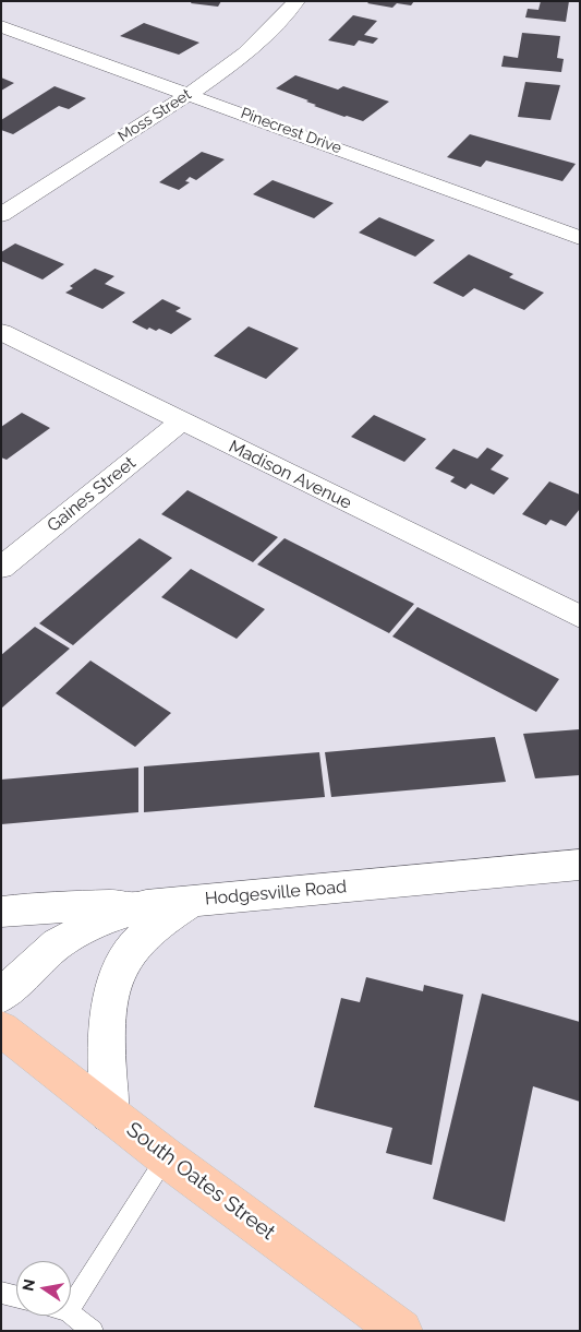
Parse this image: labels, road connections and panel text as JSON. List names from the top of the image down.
{
  "streets": {
    "main road": ["South Oates Street"],
    "street": [
      "Moss Street",
      "Pinecrest Drive",
      "Madison Avenue",
      "Gaines Street",
      "Hodgesville Road"
    ]
  },
  "crossings": [
    ["Moss Street", "Pinecrest Drive"],
    ["Madison Avenue", "Gaines Street"]
  ],
  "north": "left"
}
